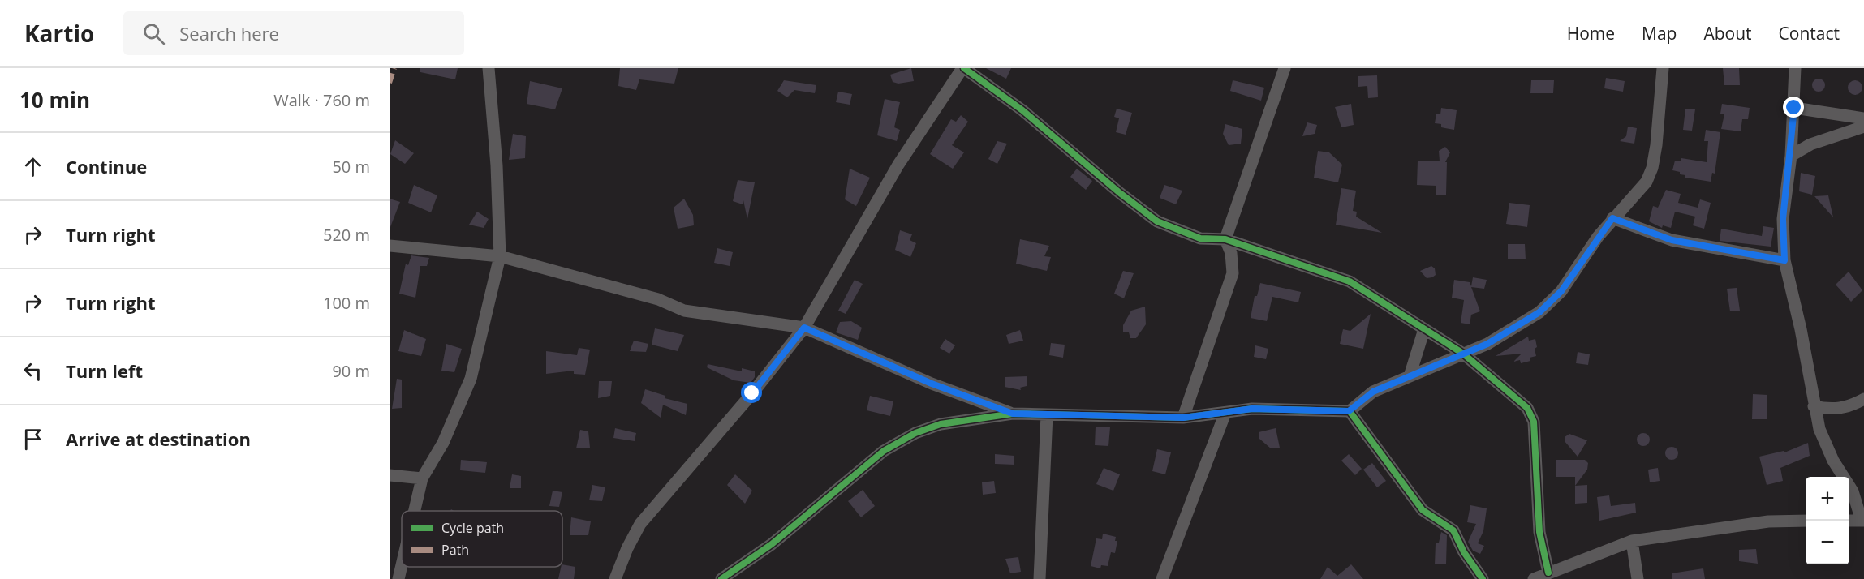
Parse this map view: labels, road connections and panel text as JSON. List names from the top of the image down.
{
  "legend": ["Cycle path", "Path"],
  "page": {
    "header": "Kartio",
    "search": "Search here",
    "nav": [
      "Home",
      "Map",
      "About",
      "Contact"
    ],
    "heading": ["10 min", "Walk · 760 m"],
    "list": [
      ["Continue", "50 m"],
      ["Turn right", "520 m"],
      ["Turn right", "100 m"],
      ["Turn left", "90 m"],
      "Arrive at destination"
    ],
    "map_buttons": ["+", "−"]
  }
}
